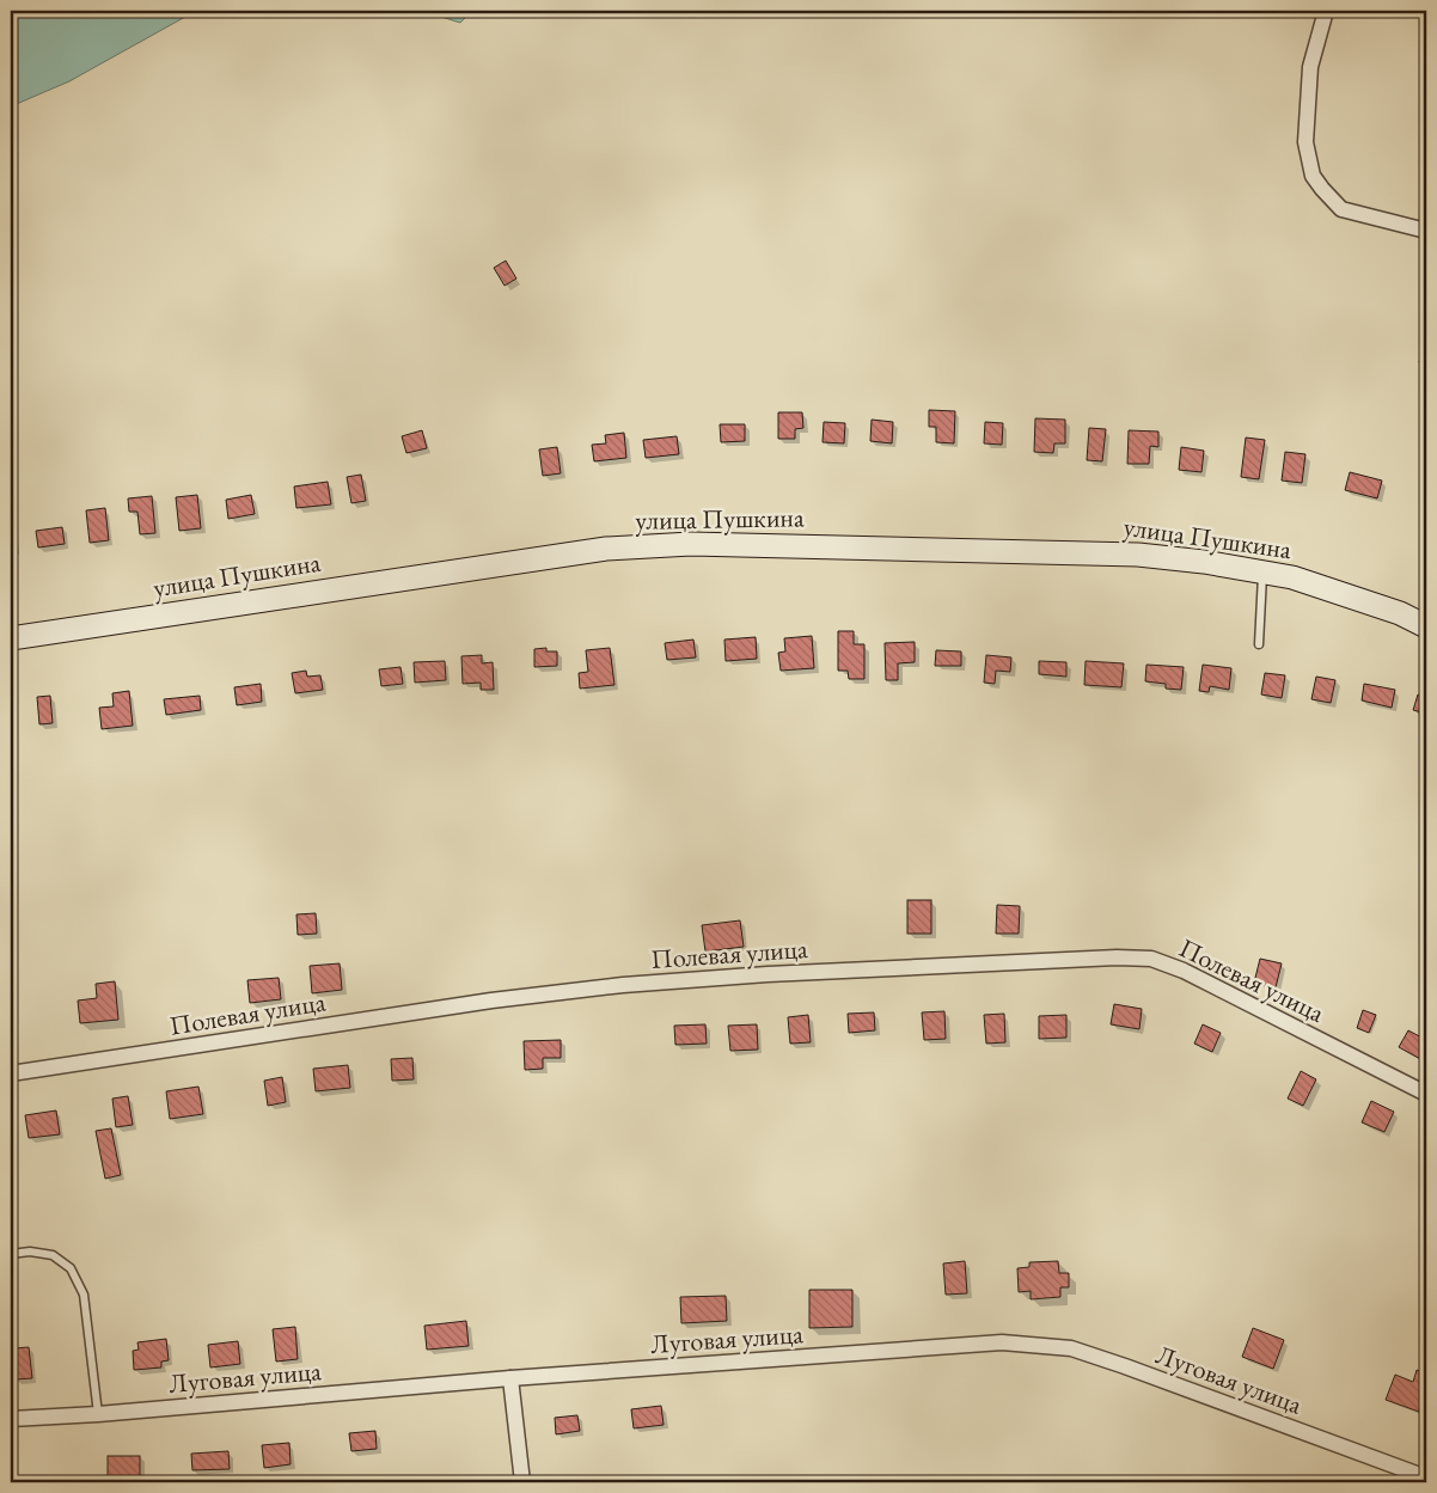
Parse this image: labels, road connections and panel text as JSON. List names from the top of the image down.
{
  "streets": {
    "main road": ["улица Пушкина"],
    "street": ["Полевая улица", "Луговая улица"]
  }
}
